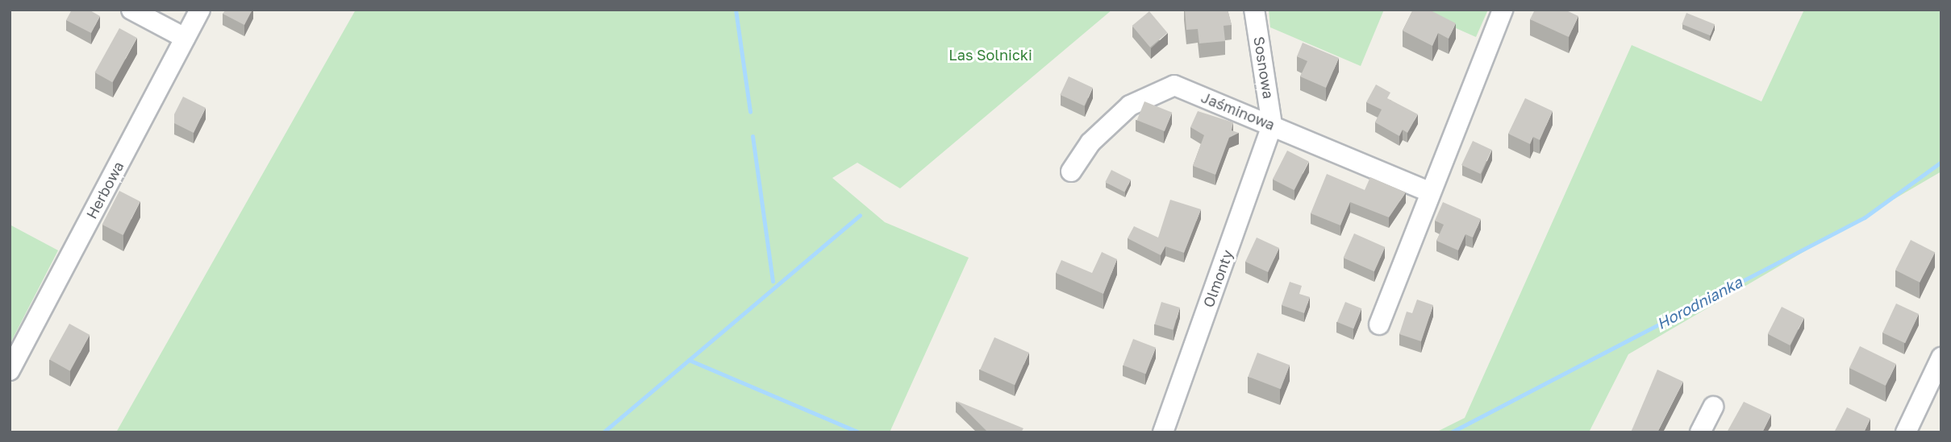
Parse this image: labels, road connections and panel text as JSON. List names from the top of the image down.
{
  "streets": {
    "street": [
      "Sosnowa",
      "Jaśminowa",
      "Herbowa",
      "Olmonty"
    ]
  },
  "crossings": [
    ["Sosnowa", "Jaśminowa"],
    ["Sosnowa", "Olmonty"],
    ["Jaśminowa", "Olmonty"]
  ],
  "water": ["Horodnianka"],
  "parks": ["Las Solnicki"]
}
